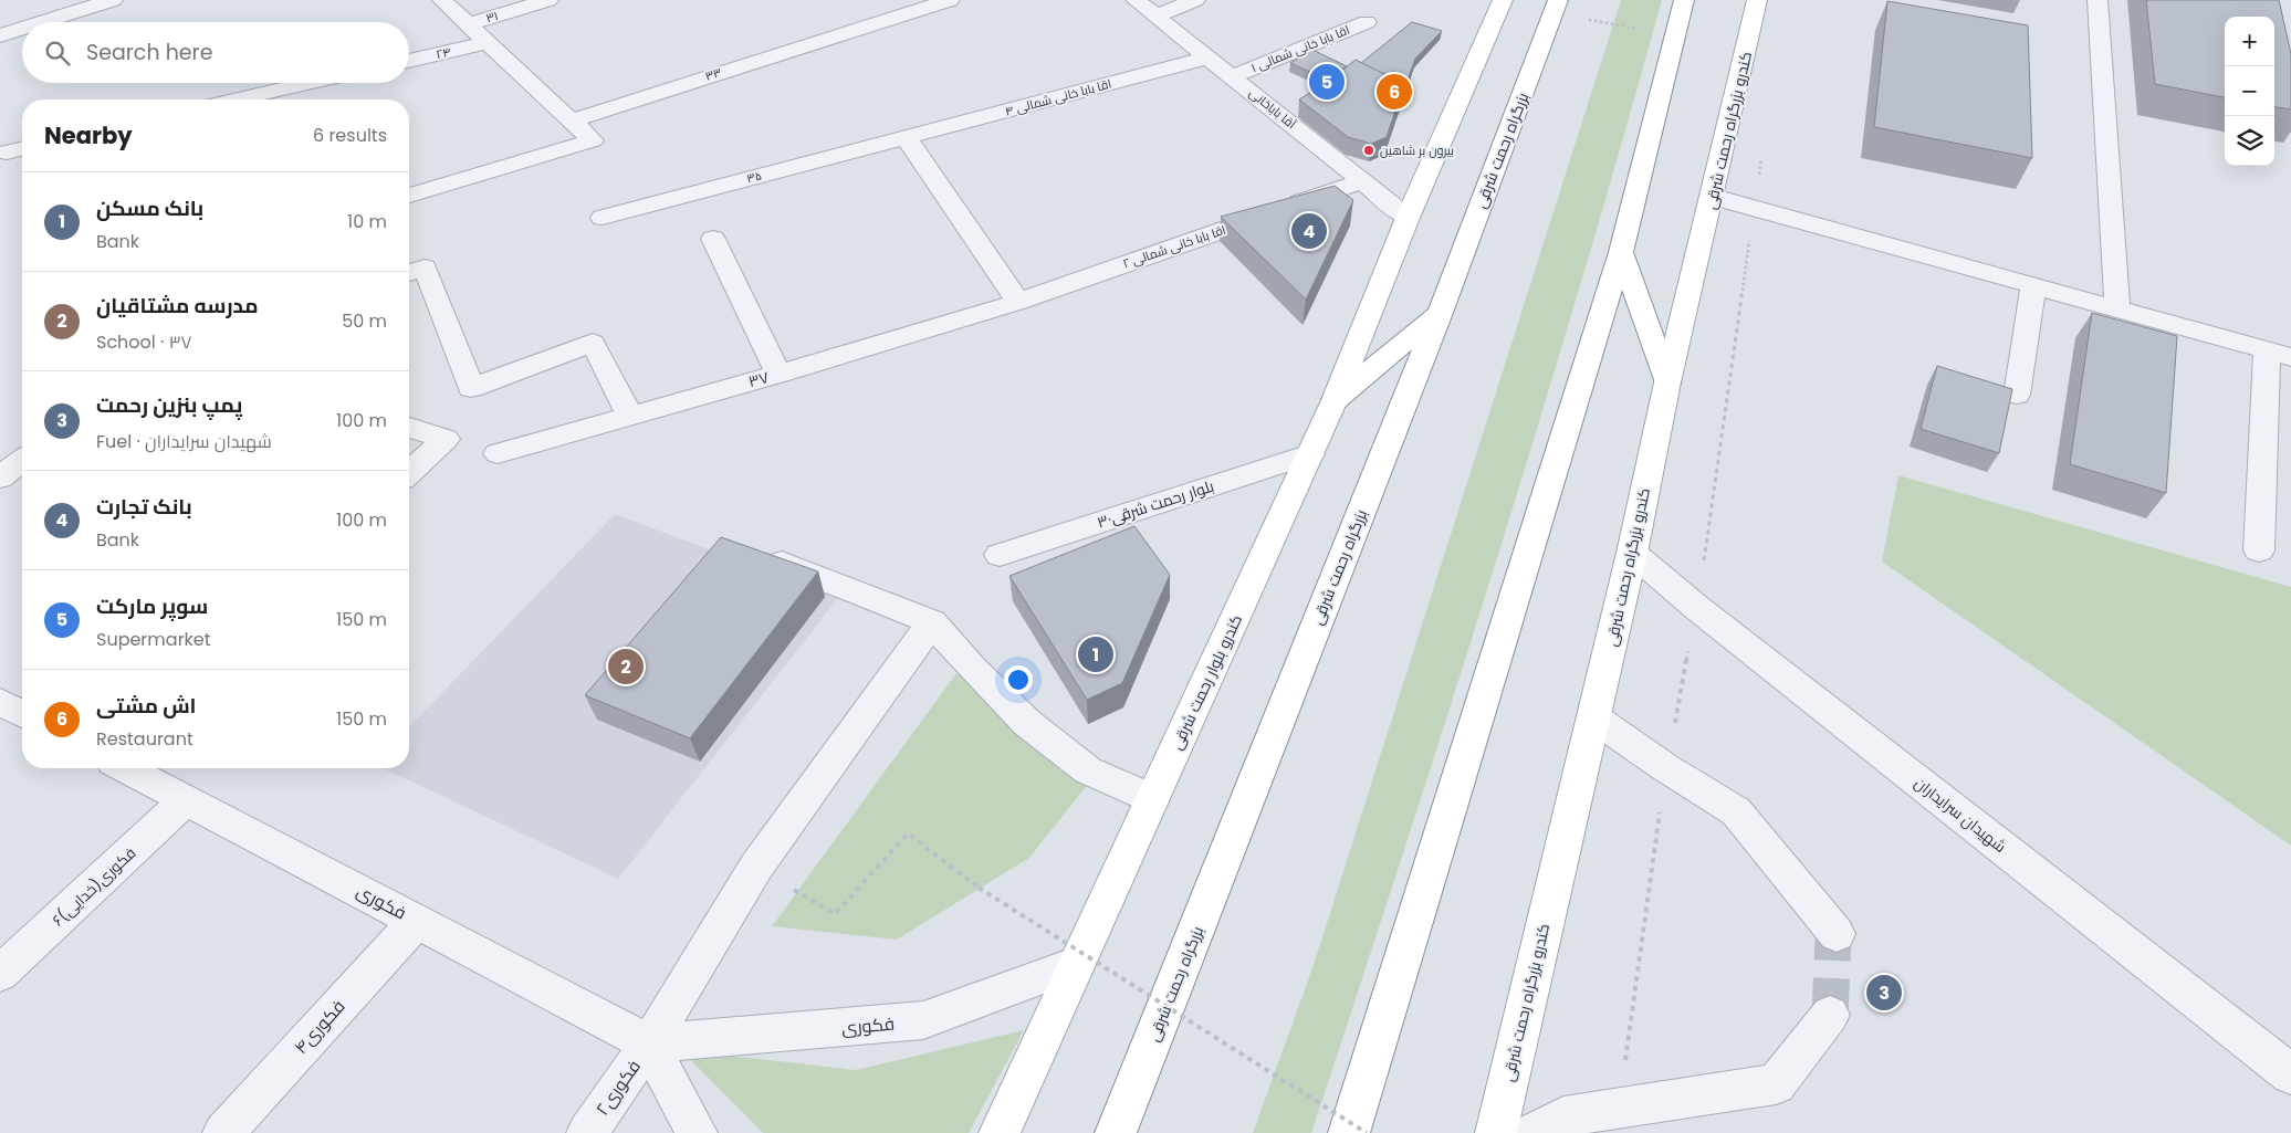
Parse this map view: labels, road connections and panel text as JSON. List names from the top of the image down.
{
  "streets": {
    "main road": ["کندرو بزرگراه رحمت شرقی", "بزرگراه رحمت شرقی", "کندرو بلوار رحمت شرقی"],
    "street": [
      "۳۱",
      "۱ اقا بابا خانی شمالی",
      "۲۴",
      "۳۳",
      "۴ اقا بابا خانی شمالی",
      "آقا باباخانی",
      "۳۵",
      "۲ اقا بابا خانی شمالی",
      "۳۷",
      "بلوار رحمت شرقی۳۰",
      "شهیدان سرایداران",
      "۶فکوری(خدایی)",
      "فکوری",
      "فکوری۴",
      "فکوری۲"
    ]
  },
  "crossings": [
    ["۱ اقا بابا خانی شمالی", "آقا باباخانی"],
    ["۴ اقا بابا خانی شمالی", "آقا باباخانی"],
    ["۴ اقا بابا خانی شمالی", "۳۵"],
    ["آقا باباخانی", "۲ اقا بابا خانی شمالی"],
    ["کندرو بزرگراه رحمت شرقی", "شهیدان سرایداران"],
    ["۲ اقا بابا خانی شمالی", "۳۷"],
    ["بلوار رحمت شرقی۳۰", "کندرو بلوار رحمت شرقی"],
    ["کندرو بلوار رحمت شرقی", "فکوری"],
    ["۶فکوری(خدایی)", "فکوری"],
    ["فکوری", "فکوری۴"],
    ["فکوری", "فکوری۲"]
  ],
  "places": ["بیرون بر شاهین"],
  "page": {
    "map_buttons": ["+", "−"],
    "search": "Search here",
    "pins": [
      "5",
      "6",
      "4",
      "1",
      "2",
      "3"
    ],
    "heading": ["Nearby", "6 results"],
    "list": [
      {
        "mark": "1",
        "name": "بانک مسکن",
        "note": "Bank",
        "value": "10 m"
      },
      {
        "mark": "2",
        "name": "مدرسه مشتاقیان",
        "note": "School · ۳۷",
        "value": "50 m"
      },
      {
        "mark": "3",
        "name": "پمپ بنزین رحمت",
        "note": "Fuel · شهیدان سرایداران",
        "value": "100 m"
      },
      {
        "mark": "4",
        "name": "بانک تجارت",
        "note": "Bank",
        "value": "100 m"
      },
      {
        "mark": "5",
        "name": "سوپر مارکت",
        "note": "Supermarket",
        "value": "150 m"
      },
      {
        "mark": "6",
        "name": "اش مشتی",
        "note": "Restaurant",
        "value": "150 m"
      }
    ]
  }
}
